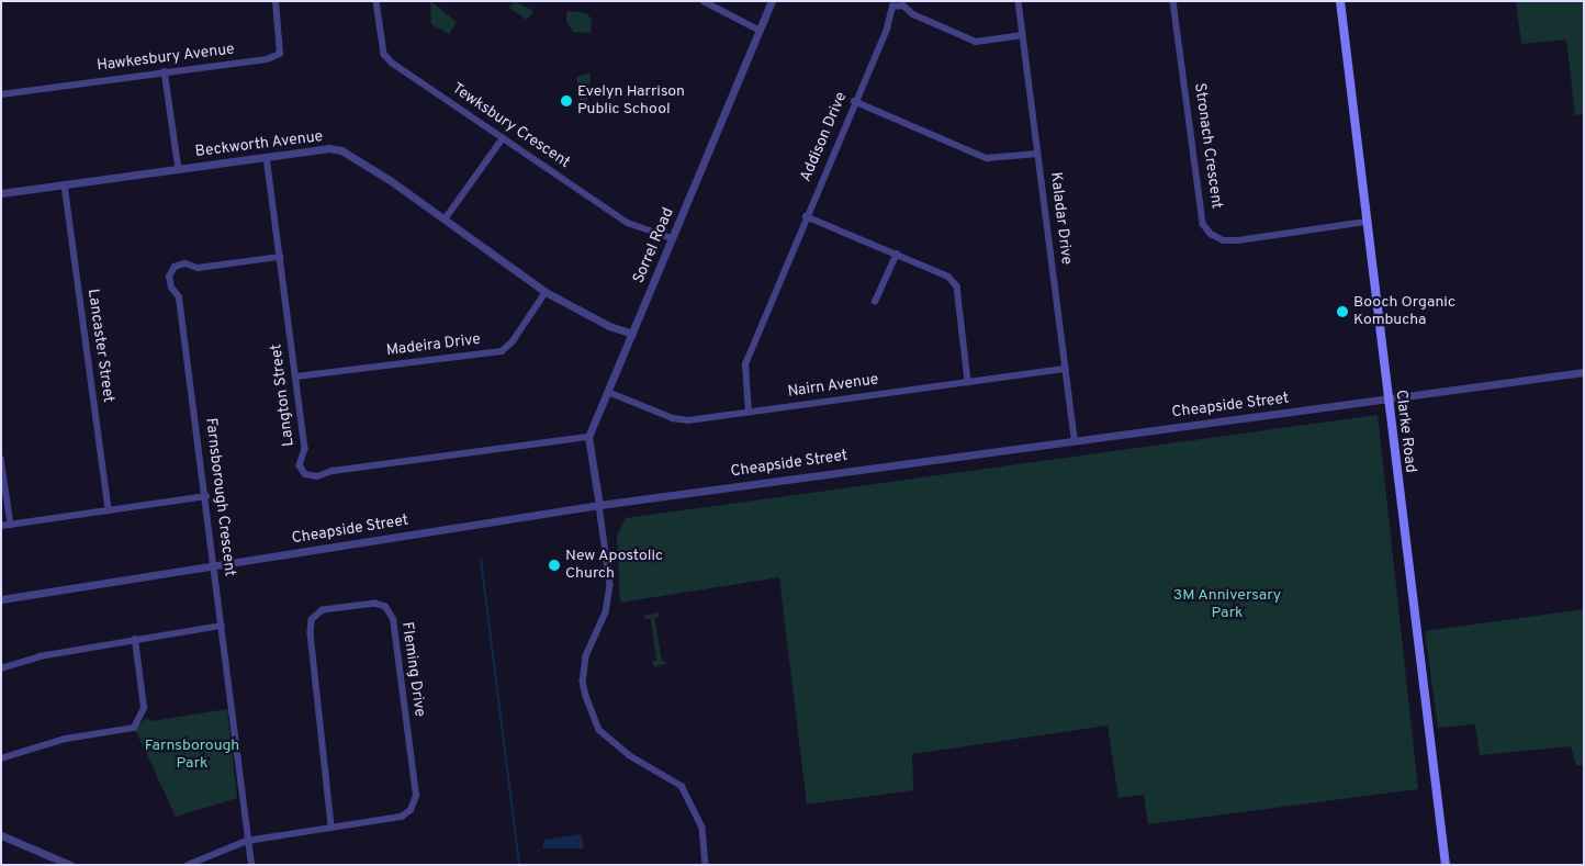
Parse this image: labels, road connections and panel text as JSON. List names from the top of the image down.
{
  "streets": {
    "main road": ["Clarke Road"],
    "street": [
      "Hawkesbury Avenue",
      "Tewksbury Crescent",
      "Addison Drive",
      "Beckworth Avenue",
      "Stronach Crescent",
      "Kaladar Drive",
      "Sorrel Road",
      "Lancaster Street",
      "Madeira Drive",
      "Nairn Avenue",
      "Langton Street",
      "Cheapside Street",
      "Farnsborough Crescent",
      "Fleming Drive"
    ]
  },
  "crossings": [
    ["Tewksbury Crescent", "Sorrel Road"],
    ["Addison Drive", "Kaladar Drive"],
    ["Addison Drive", "Nairn Avenue"],
    ["Beckworth Avenue", "Sorrel Road"],
    ["Beckworth Avenue", "Lancaster Street"],
    ["Beckworth Avenue", "Madeira Drive"],
    ["Beckworth Avenue", "Langton Street"],
    ["Stronach Crescent", "Clarke Road"],
    ["Kaladar Drive", "Nairn Avenue"],
    ["Kaladar Drive", "Cheapside Street"],
    ["Sorrel Road", "Nairn Avenue"],
    ["Sorrel Road", "Langton Street"],
    ["Madeira Drive", "Langton Street"],
    ["Langton Street", "Farnsborough Crescent"],
    ["Cheapside Street", "Clarke Road"],
    ["Cheapside Street", "Farnsborough Crescent"],
    ["Farnsborough Crescent", "Fleming Drive"]
  ],
  "parks": ["3M Anniversary Park", "Farnsborough Park"],
  "places": ["Evelyn Harrison Public School", "Booch Organic Kombucha", "New Apostolic Church"]
}
